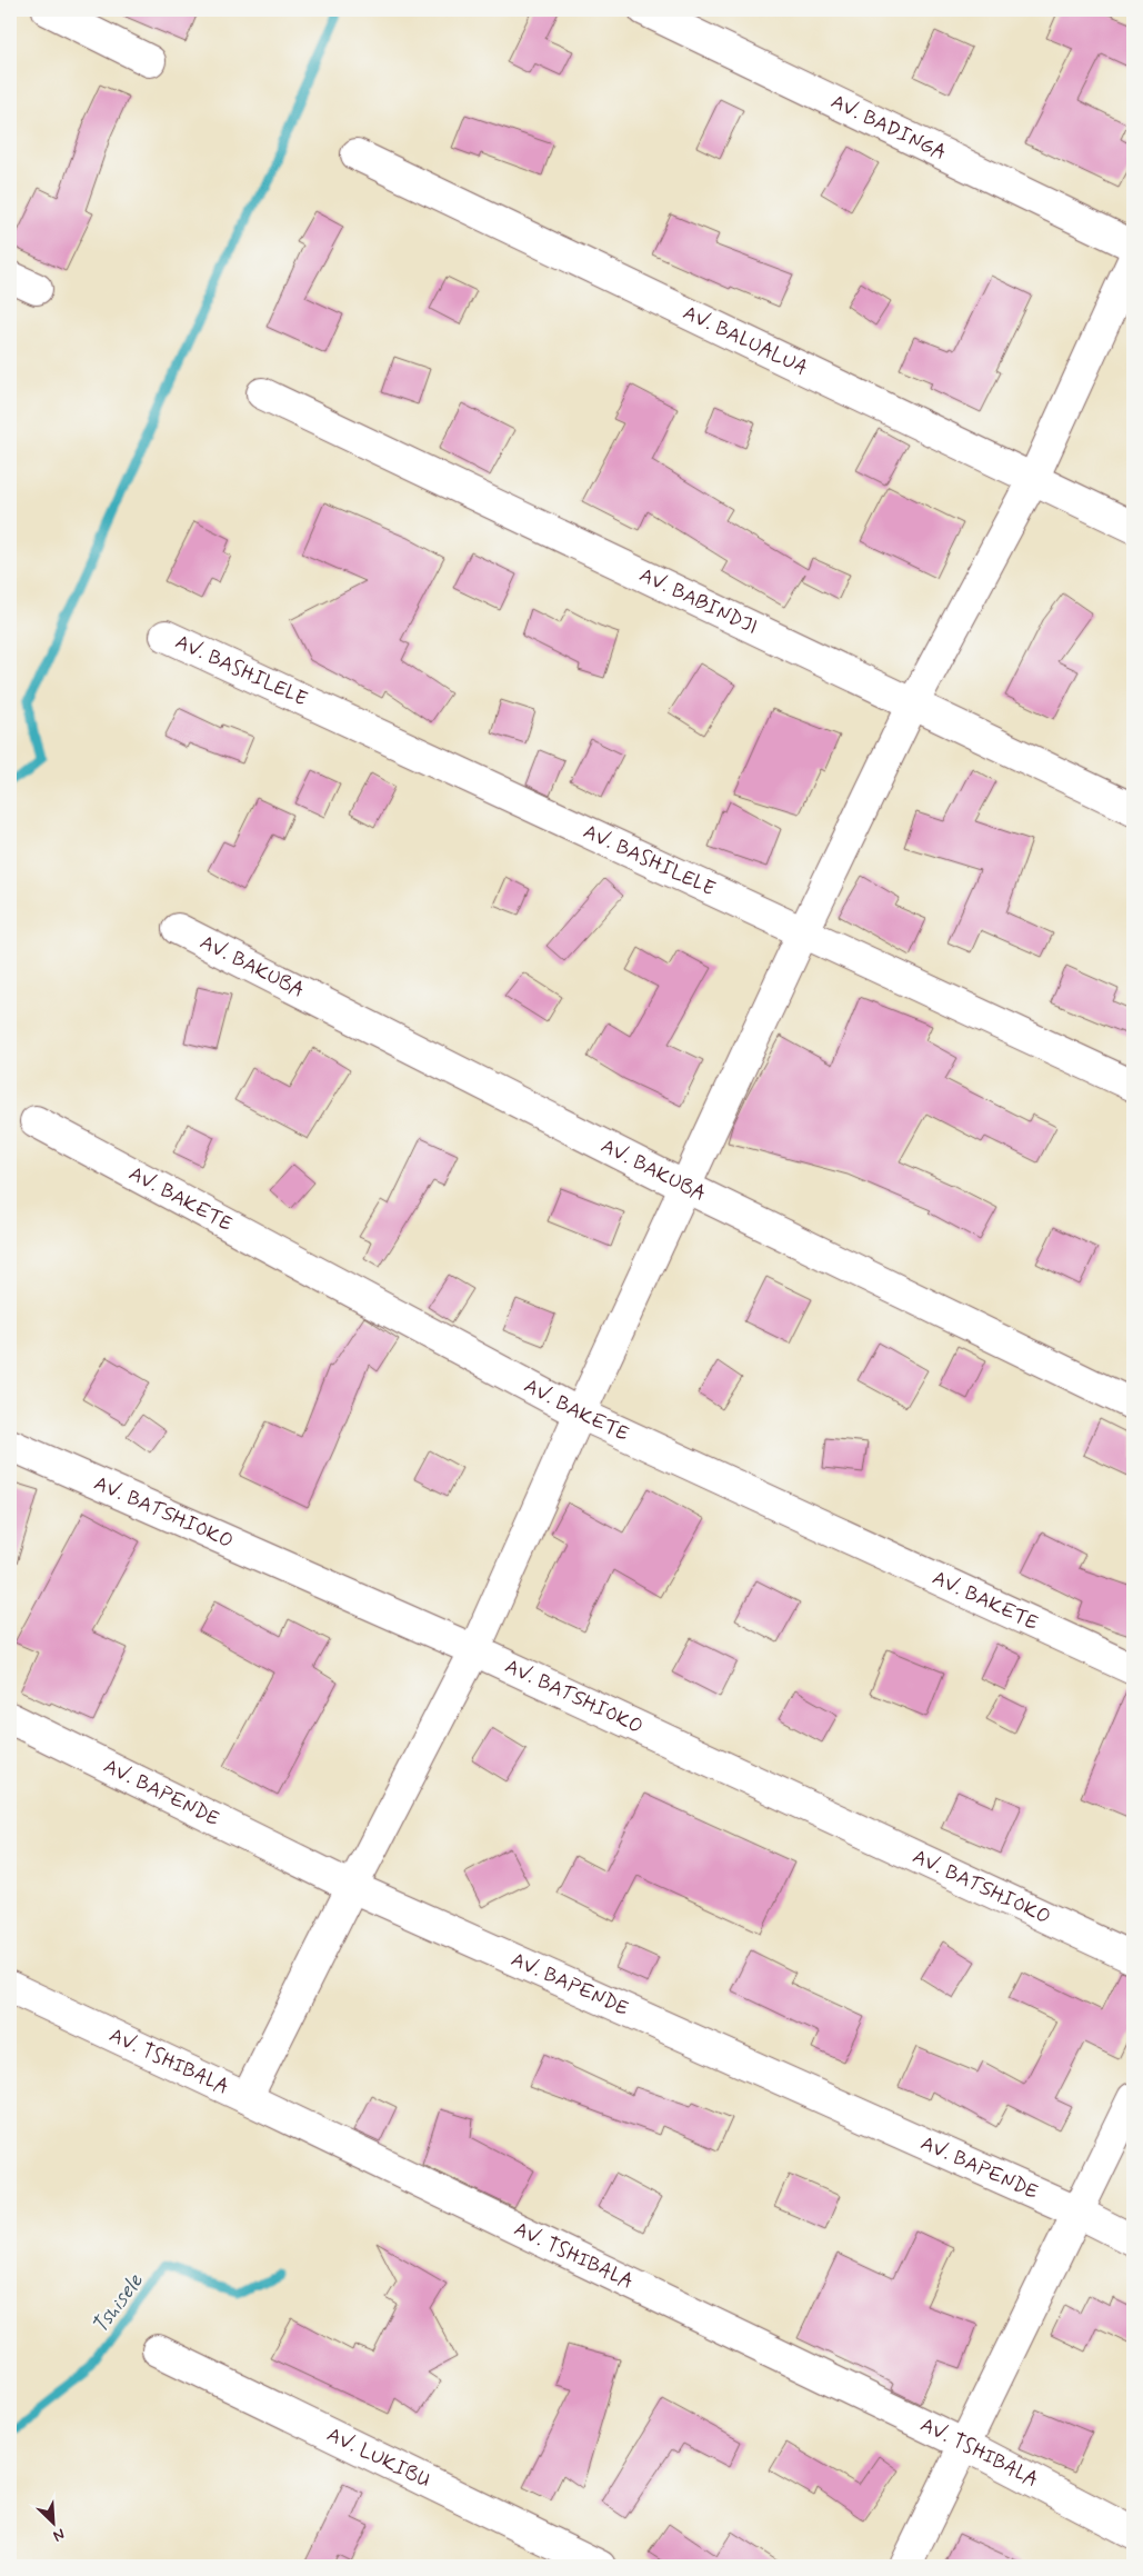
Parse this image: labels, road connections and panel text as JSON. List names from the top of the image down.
{
  "streets": {
    "street": [
      "AV. BADINGA",
      "AV. BALUALUA",
      "AV. BABINDJI",
      "AV. BASHILELE",
      "AV. BAKUBA",
      "AV. BAKETE",
      "AV. BATSHIOKO",
      "AV. BAPENDE",
      "AV. TSHIBALA",
      "AV. LUKIBU"
    ]
  },
  "water": ["Tshisele"],
  "north": "bottom right"
}
